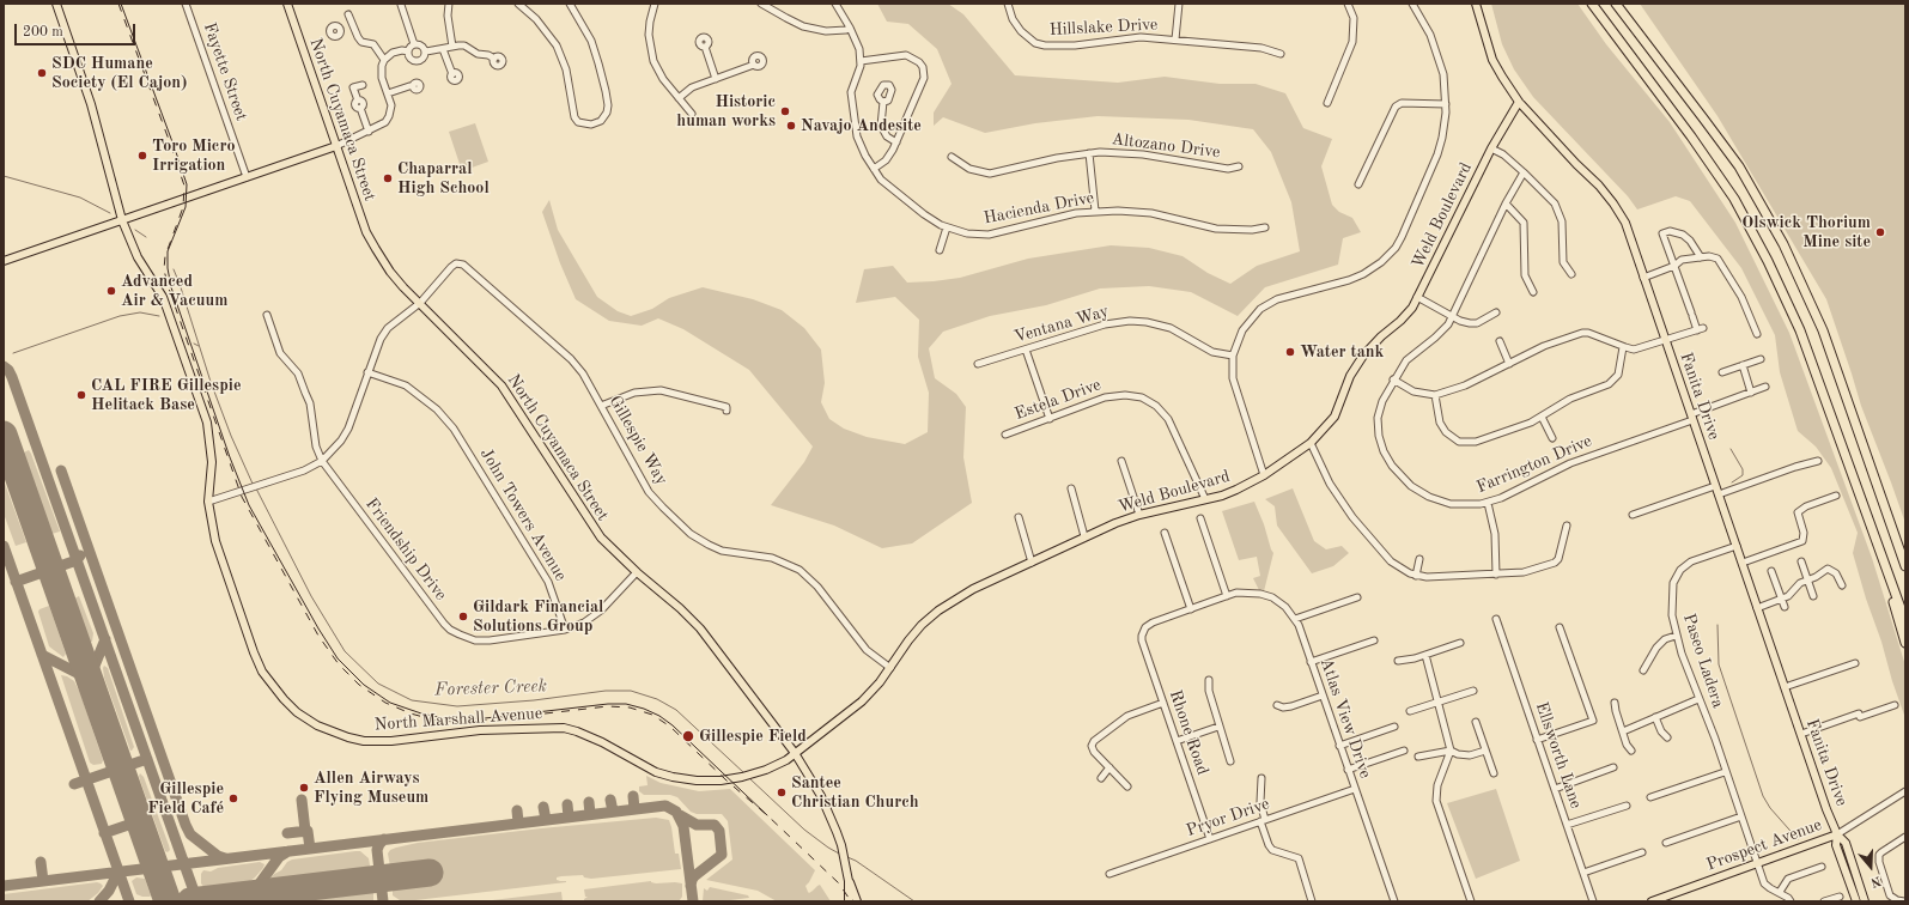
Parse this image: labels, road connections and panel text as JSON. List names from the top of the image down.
{
  "streets": {
    "main road": [
      "North Cuyamaca Street",
      "Weld Boulevard",
      "Fanita Drive",
      "North Marshall Avenue",
      "Prospect Avenue"
    ],
    "street": [
      "Hillslake Drive",
      "Fayette Street",
      "Altozano Drive",
      "Hacienda Drive",
      "Ventana Way",
      "Estela Drive",
      "Gillespie Way",
      "Farrington Drive",
      "John Towers Avenue",
      "Friendship Drive",
      "Paseo Ladera",
      "Atlas View Drive",
      "Rhone Road",
      "Ellsworth Lane",
      "Pryor Drive"
    ]
  },
  "crossings": [
    ["North Cuyamaca Street", "Weld Boulevard"],
    ["North Cuyamaca Street", "Gillespie Way"],
    ["North Cuyamaca Street", "North Marshall Avenue"],
    ["Weld Boulevard", "Fanita Drive"],
    ["Weld Boulevard", "Estela Drive"],
    ["Weld Boulevard", "Gillespie Way"],
    ["Weld Boulevard", "North Marshall Avenue"],
    ["Fanita Drive", "Farrington Drive"],
    ["Fanita Drive", "Paseo Ladera"],
    ["Fanita Drive", "Prospect Avenue"],
    ["John Towers Avenue", "Friendship Drive"],
    ["Paseo Ladera", "Prospect Avenue"],
    ["Atlas View Drive", "Rhone Road"],
    ["Atlas View Drive", "Pryor Drive"],
    ["Rhone Road", "Pryor Drive"]
  ],
  "water": ["Forester Creek"],
  "places": [
    "SDC Humane Society (El Cajon)",
    "Historic human works",
    "Navajo Andesite",
    "Toro Micro Irrigation",
    "Chaparral High School",
    "Olswick Thorium Mine site",
    "Advanced Air & Vacuum",
    "Water tank",
    "CAL FIRE Gillespie Helitack Base",
    "Gildark Financial Solutions Group",
    "Gillespie Field",
    "Allen Airways Flying Museum",
    "Santee Christian Church",
    "Gillespie Field Café"
  ],
  "scale_bar": "200 m",
  "north": "bottom"
}
